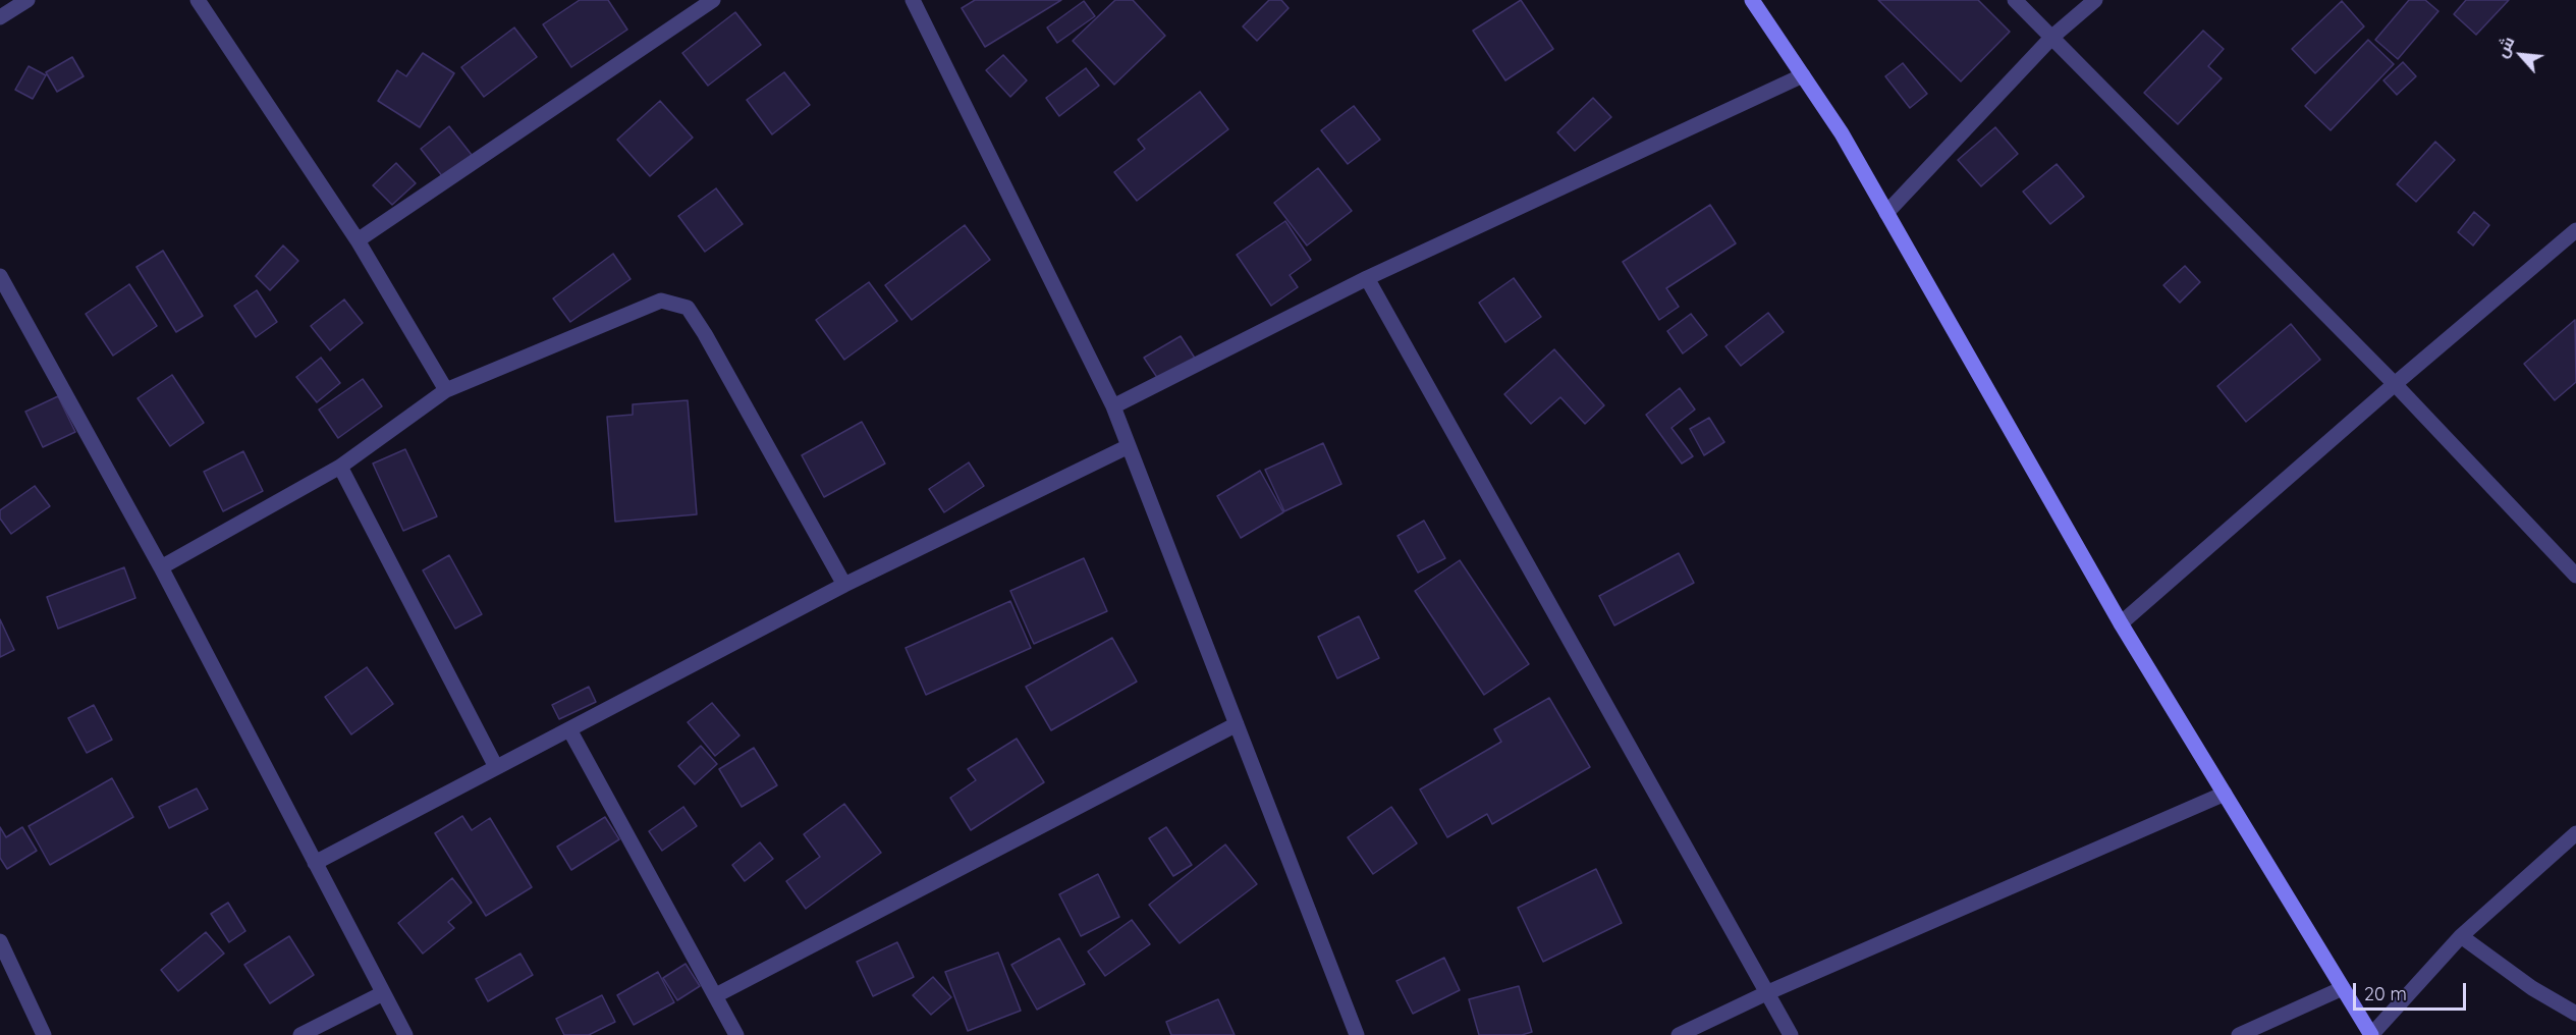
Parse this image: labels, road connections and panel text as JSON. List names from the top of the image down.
{
  "scale_bar": "20 m",
  "north": "top left"
}
